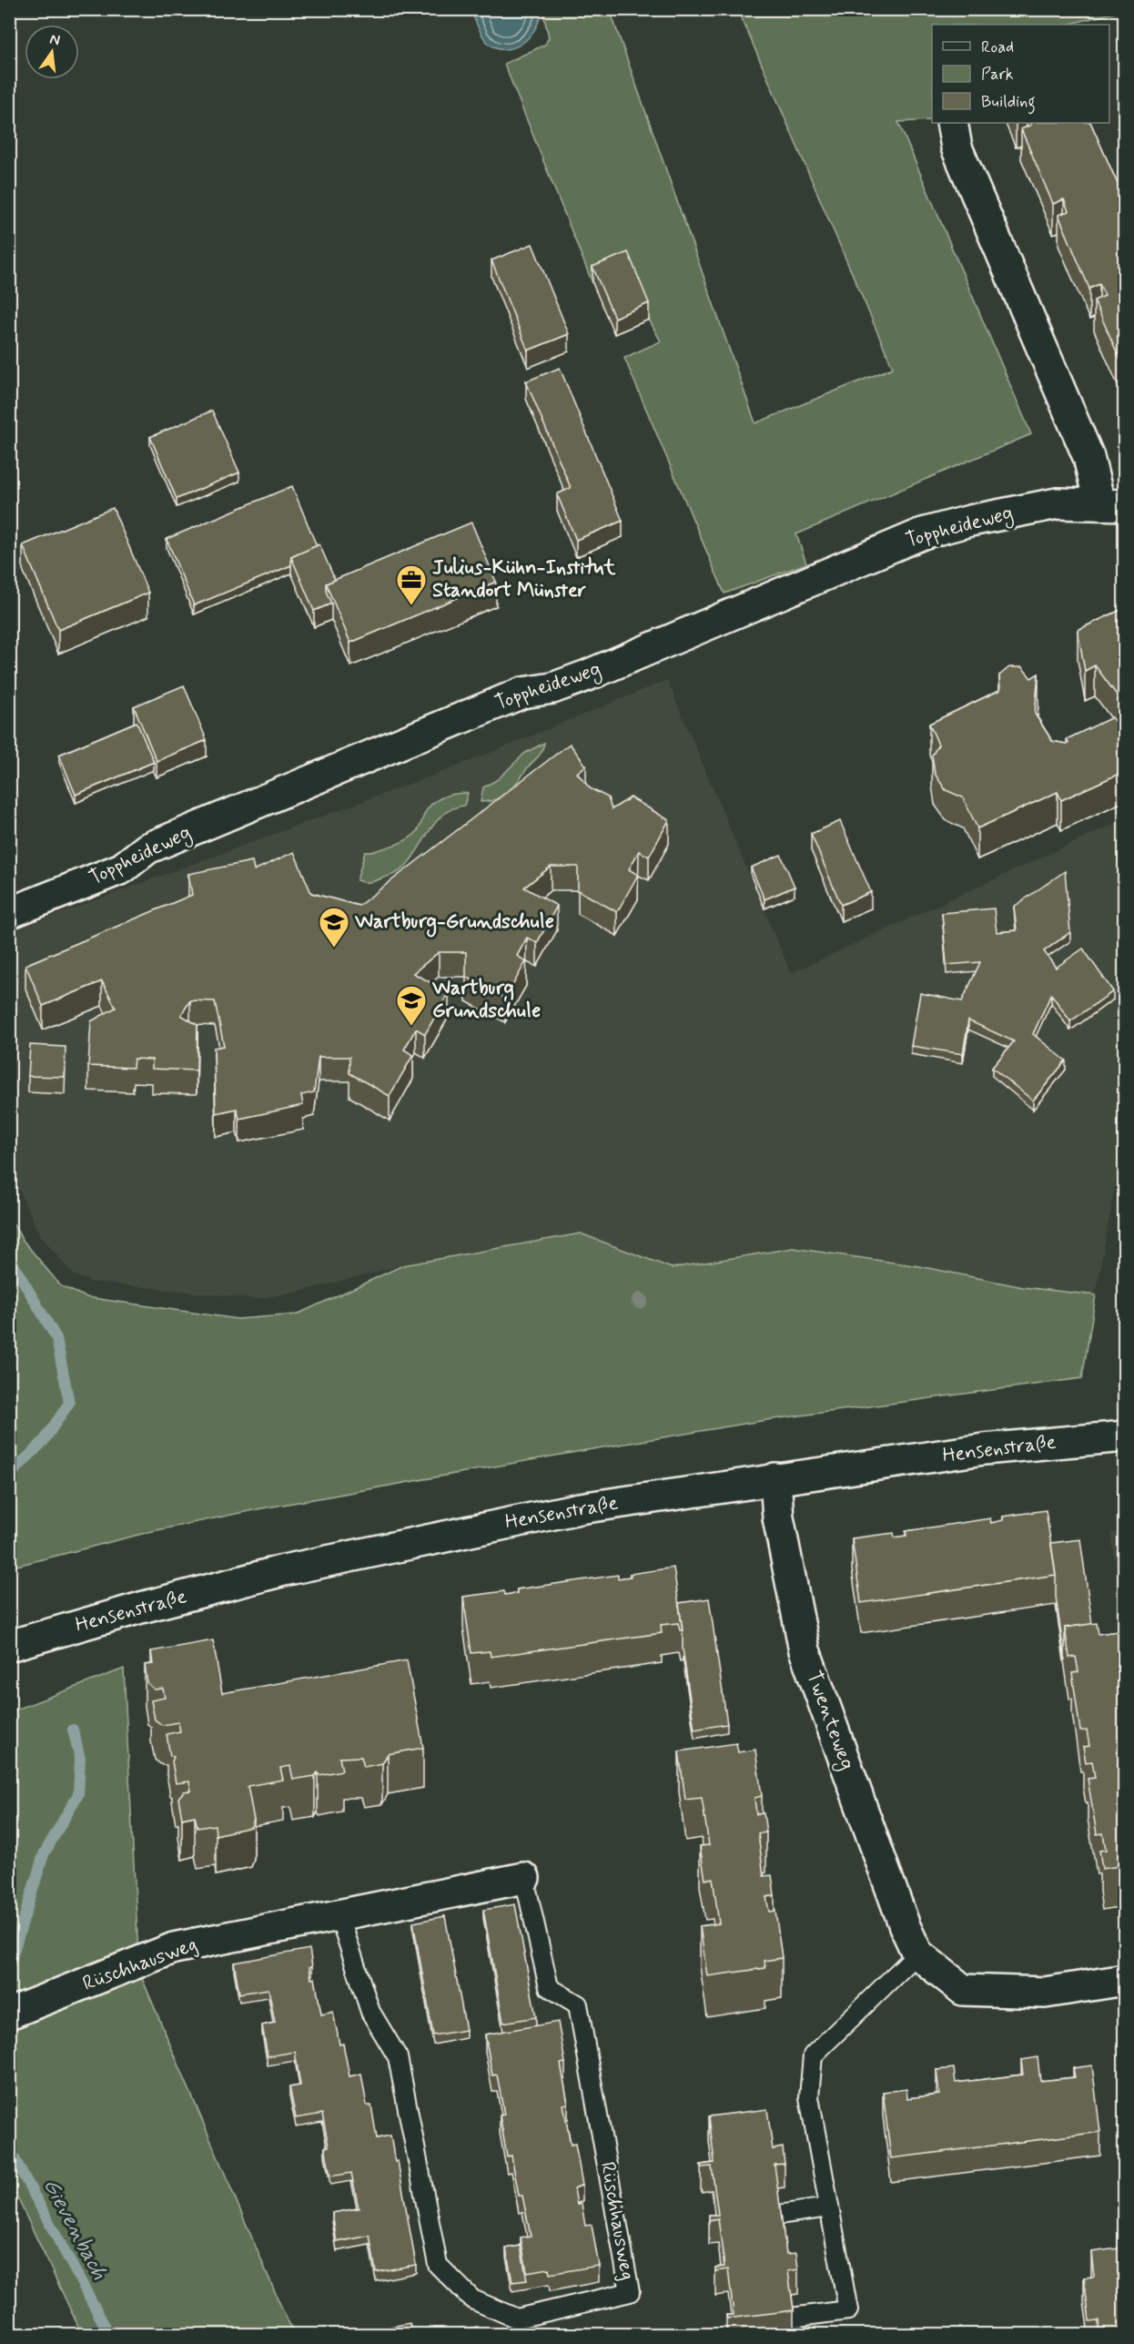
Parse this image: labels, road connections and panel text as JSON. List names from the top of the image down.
{
  "streets": {
    "street": [
      "Toppheideweg",
      "Hensenstraße",
      "Twenteweg",
      "Rüschhausweg"
    ]
  },
  "crossings": [
    ["Hensenstraße", "Twenteweg"]
  ],
  "water": ["Gievenbach"],
  "places": {
    "office": ["Julius-Kühn-Institut Standort Münster"],
    "school or university": ["Wartburg-Grundschule", "Wartburg Grundschule"]
  },
  "legend": ["Road", "Park", "Building"],
  "north": "top"
}
